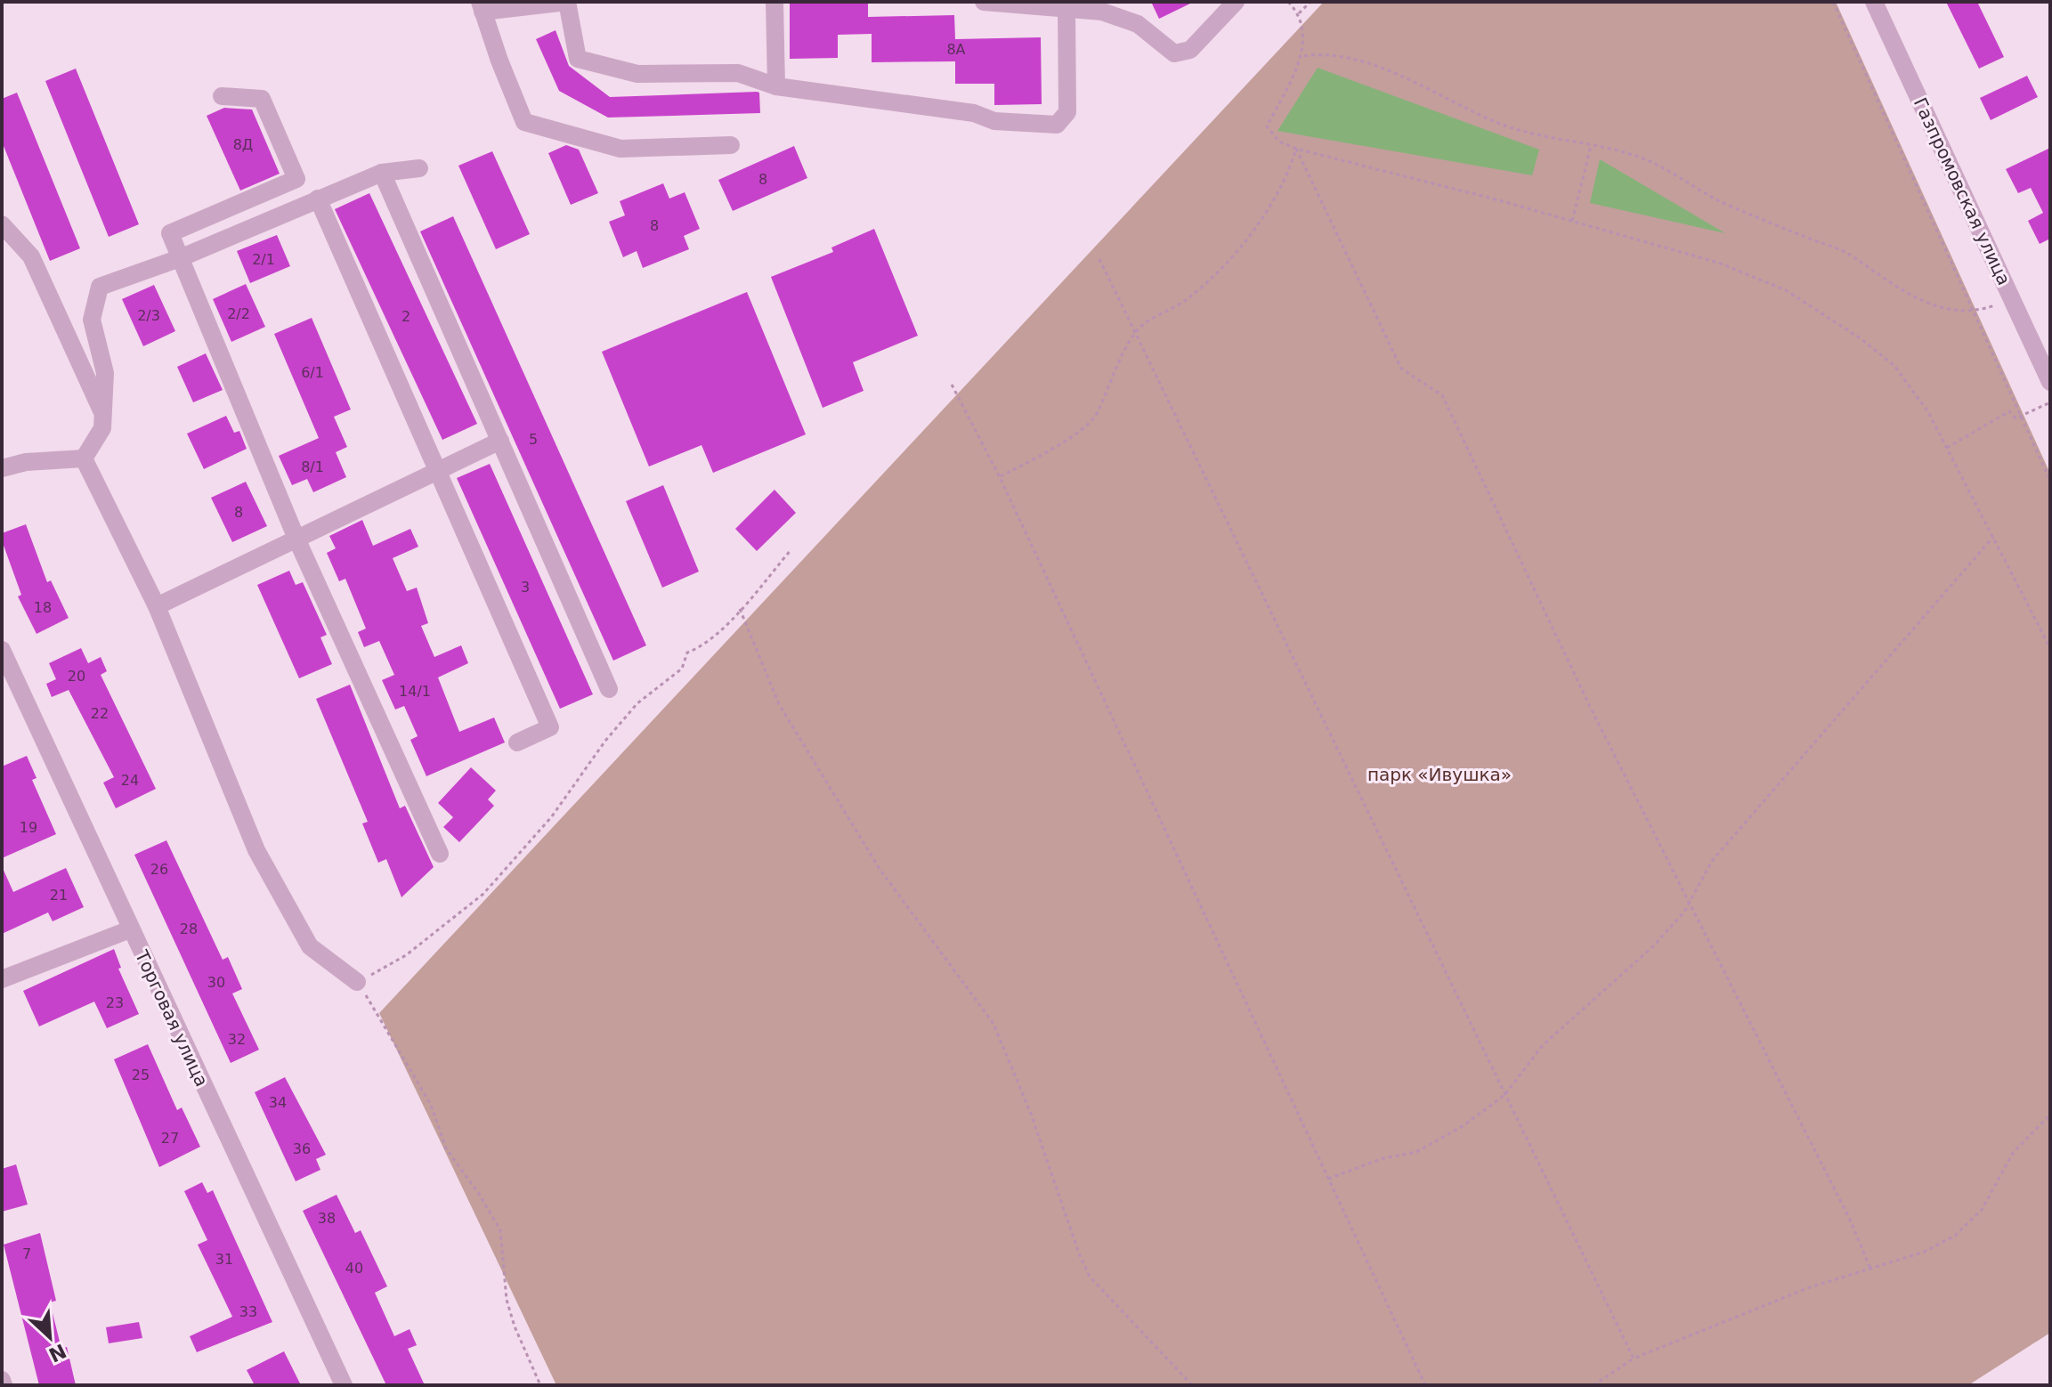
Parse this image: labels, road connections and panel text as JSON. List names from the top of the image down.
{
  "streets": {
    "street": ["Газпромовская улица", "Торговая улица"]
  },
  "parks": ["парк «Ивушка»"],
  "house_numbers": [
    "8А",
    "8Д",
    "8",
    "8",
    "2/1",
    "2/2",
    "2/3",
    "2",
    "6/1",
    "5",
    "8/1",
    "8",
    "3",
    "18",
    "20",
    "14/1",
    "22",
    "24",
    "19",
    "26",
    "21",
    "28",
    "30",
    "23",
    "32",
    "25",
    "34",
    "27",
    "36",
    "38",
    "7",
    "31",
    "40",
    "33"
  ],
  "north": "bottom right"
}
